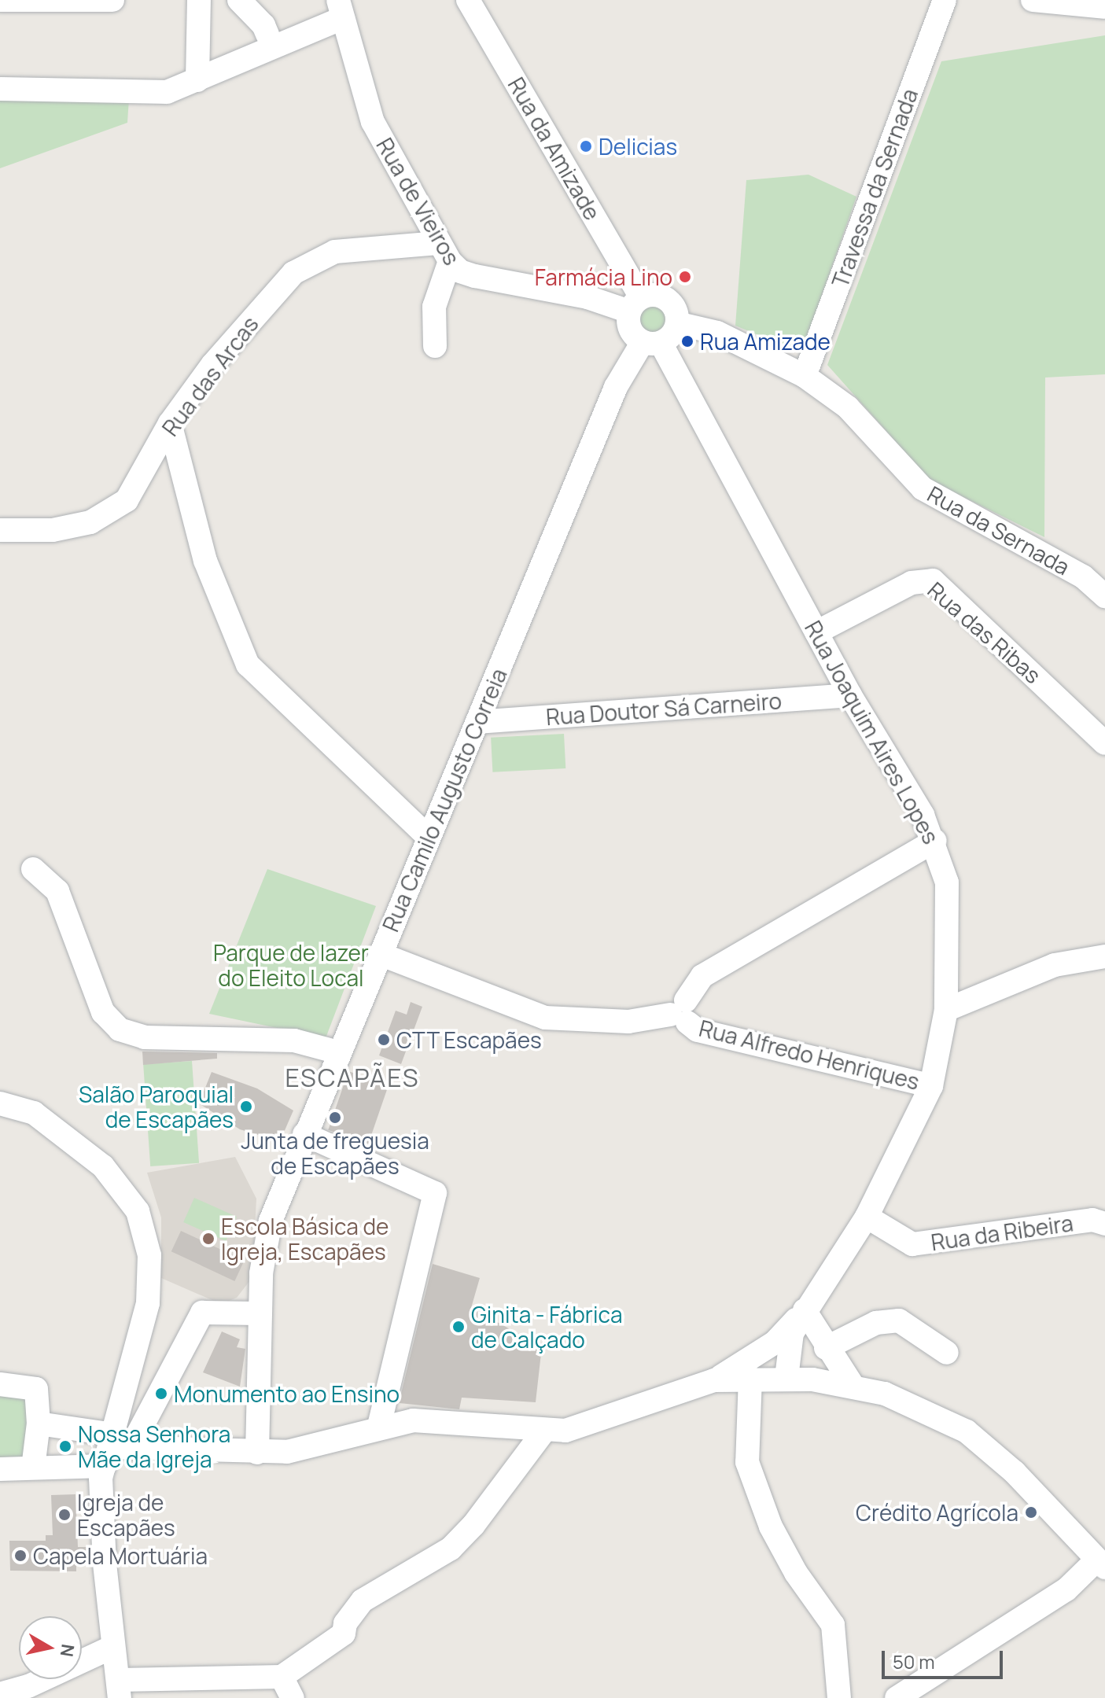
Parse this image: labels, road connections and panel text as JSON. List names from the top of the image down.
{
  "streets": {
    "street": [
      "Rua da Amizade",
      "Travessa da Sernada",
      "Rua de Vieiros",
      "Rua das Arcas",
      "Rua da Sernada",
      "Rua das Ribas",
      "Rua Doutor Sá Carneiro",
      "Rua Joaquim Aires Lopes",
      "Rua Camilo Augusto Correia",
      "Rua Alfredo Henriques",
      "Rua da Ribeira"
    ]
  },
  "crossings": [
    ["Rua da Amizade", "Rua de Vieiros"],
    ["Rua da Amizade", "Rua da Sernada"],
    ["Rua da Amizade", "Rua Joaquim Aires Lopes"],
    ["Rua da Amizade", "Rua Camilo Augusto Correia"],
    ["Travessa da Sernada", "Rua da Sernada"],
    ["Rua de Vieiros", "Rua das Arcas"],
    ["Rua de Vieiros", "Rua da Sernada"],
    ["Rua de Vieiros", "Rua Joaquim Aires Lopes"],
    ["Rua de Vieiros", "Rua Camilo Augusto Correia"],
    ["Rua da Sernada", "Rua Joaquim Aires Lopes"],
    ["Rua da Sernada", "Rua Camilo Augusto Correia"],
    ["Rua das Ribas", "Rua Joaquim Aires Lopes"],
    ["Rua Doutor Sá Carneiro", "Rua Joaquim Aires Lopes"],
    ["Rua Doutor Sá Carneiro", "Rua Camilo Augusto Correia"],
    ["Rua Joaquim Aires Lopes", "Rua Camilo Augusto Correia"],
    ["Rua Joaquim Aires Lopes", "Rua Alfredo Henriques"],
    ["Rua Joaquim Aires Lopes", "Rua da Ribeira"],
    ["Rua Camilo Augusto Correia", "Rua Alfredo Henriques"]
  ],
  "districts": ["ESCAPÃES"],
  "parks": ["Parque de lazer do Eleito Local"],
  "places": [
    "Delicias",
    "Farmácia Lino",
    "Rua Amizade",
    "CTT Escapães",
    "Salão Paroquial de Escapães",
    "Junta de freguesia de Escapães",
    "Escola Básica de Igreja, Escapães",
    "Ginita - Fábrica de Calçado",
    "Monumento ao Ensino",
    "Nossa Senhora Mãe da Igreja",
    "Crédito Agrícola",
    "Igreja de Escapães",
    "Capela Mortuária"
  ],
  "scale_bar": "50 m",
  "north": "right"
}
